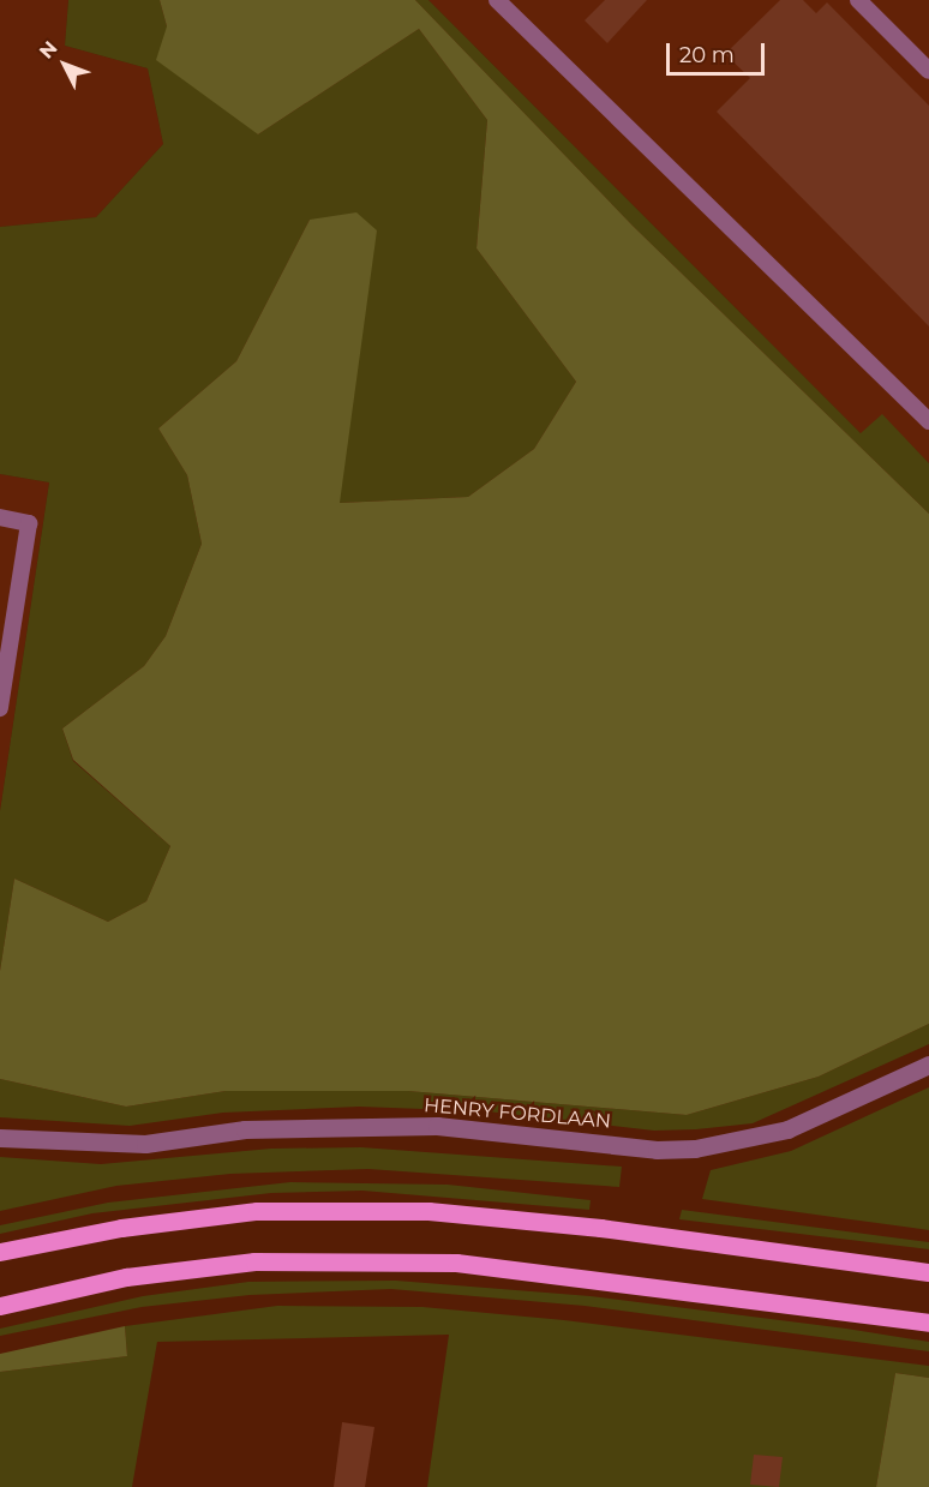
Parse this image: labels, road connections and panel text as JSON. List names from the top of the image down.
{
  "streets": {
    "street": ["HENRY FORDLAAN"]
  },
  "scale_bar": "20 m",
  "north": "top left"
}
